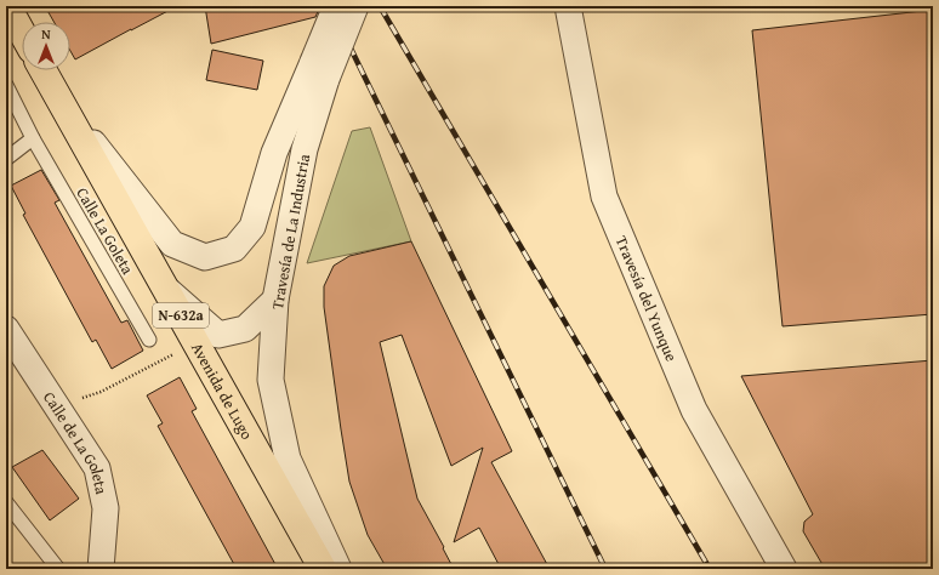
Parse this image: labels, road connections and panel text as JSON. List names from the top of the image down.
{
  "streets": {
    "main road": ["N-632a", "Avenida de Lugo"],
    "street": ["Travesía de La Industria", "Travesía del Yunque", "Calle de La Goleta"],
    "lane": ["Calle La Goleta"]
  },
  "crossings": [
    ["Travesía de La Industria", "Avenida de Lugo"]
  ],
  "north": "top"
}
